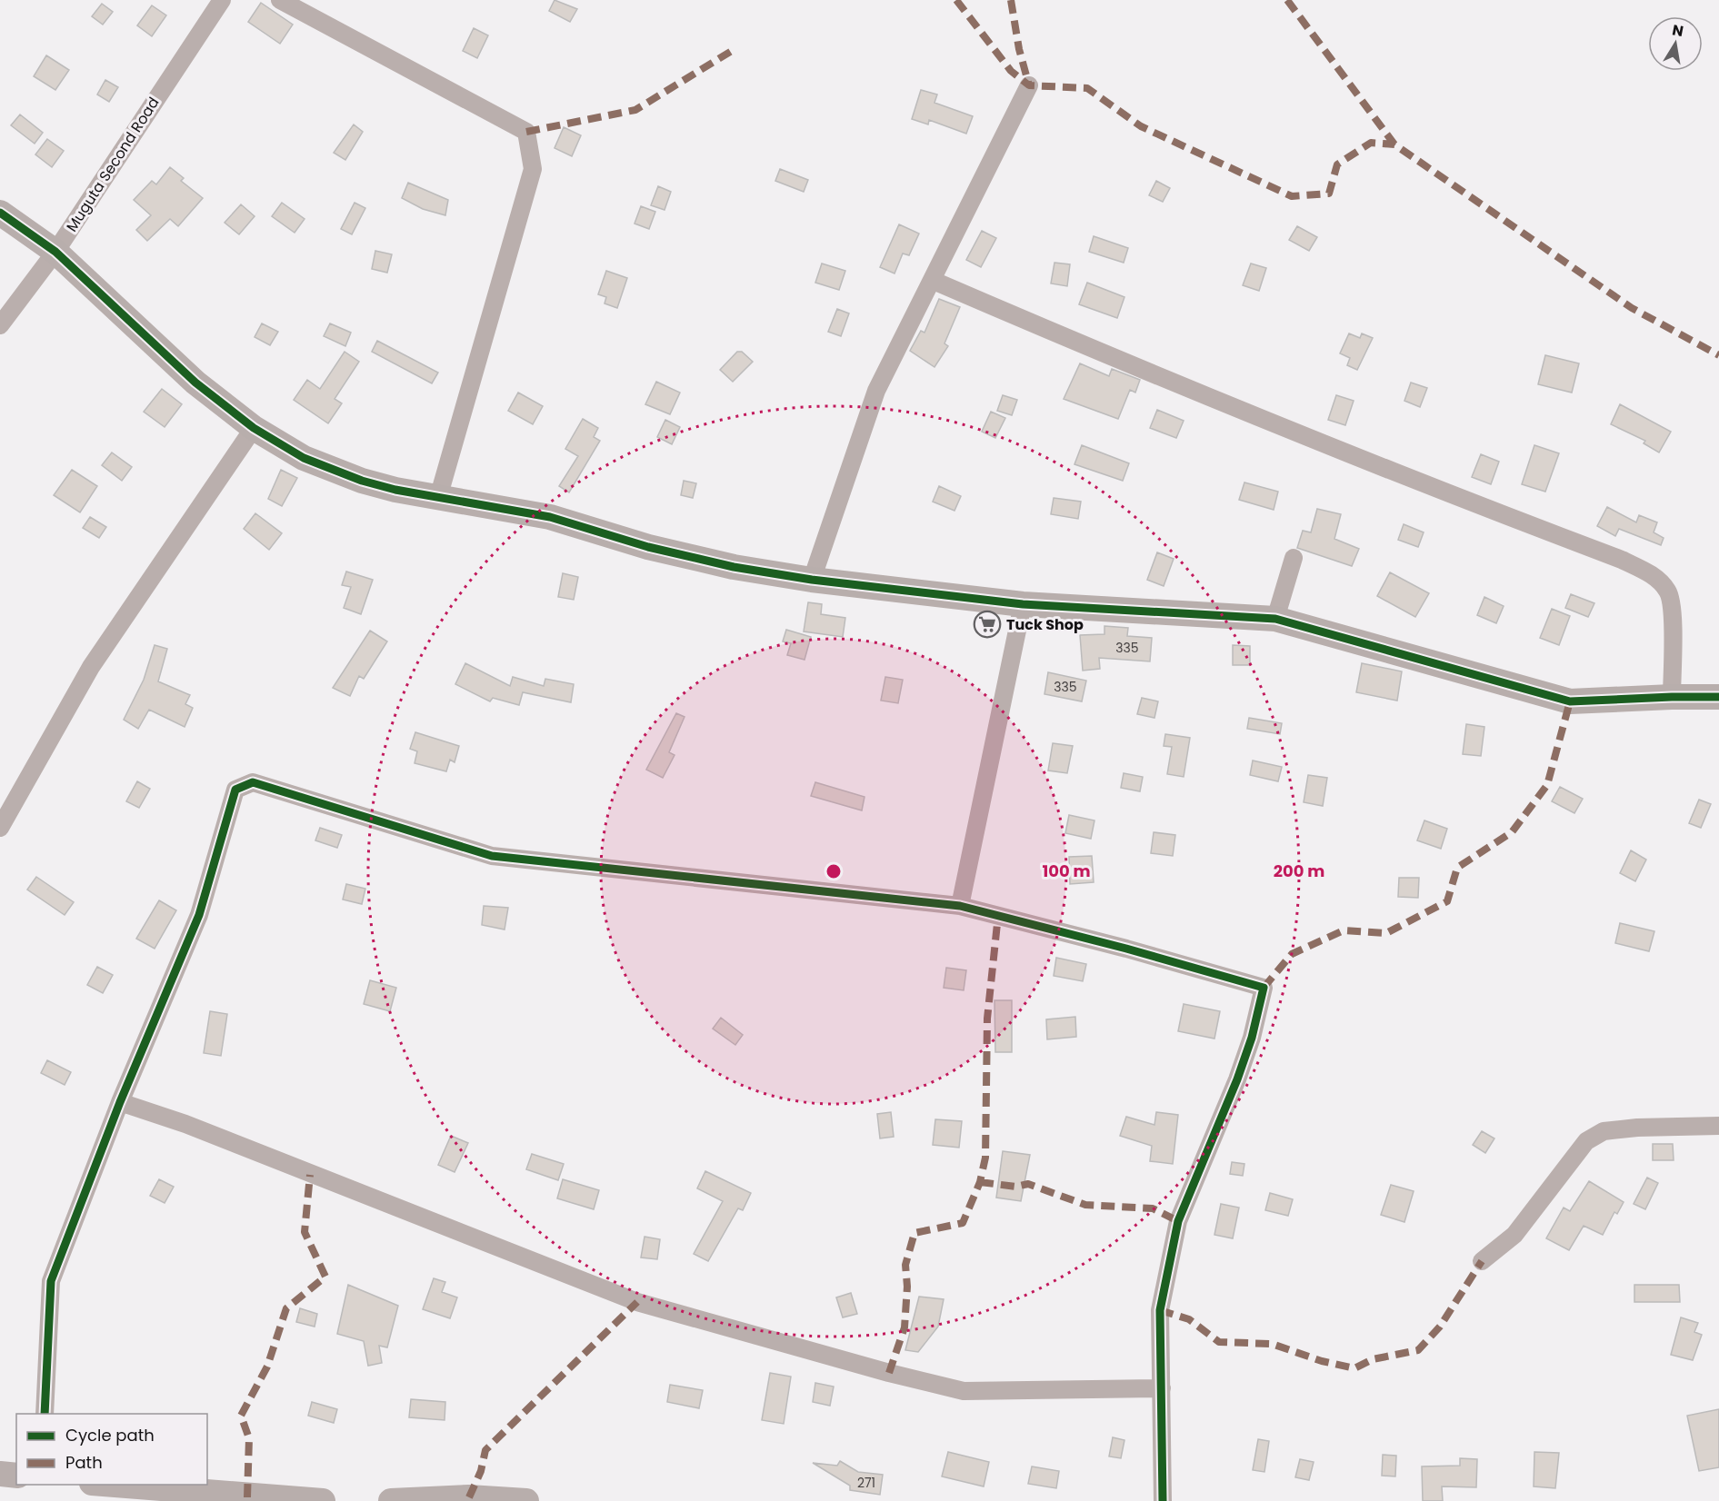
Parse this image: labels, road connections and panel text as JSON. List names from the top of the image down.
{
  "streets": {
    "street": ["Muguta Second Road"]
  },
  "places": {
    "supermarket": ["Tuck Shop"]
  },
  "house_numbers": ["335", "335", "271"],
  "legend": ["Cycle path", "Path"],
  "north": "top",
  "rings": ["100 m", "200 m"]
}
